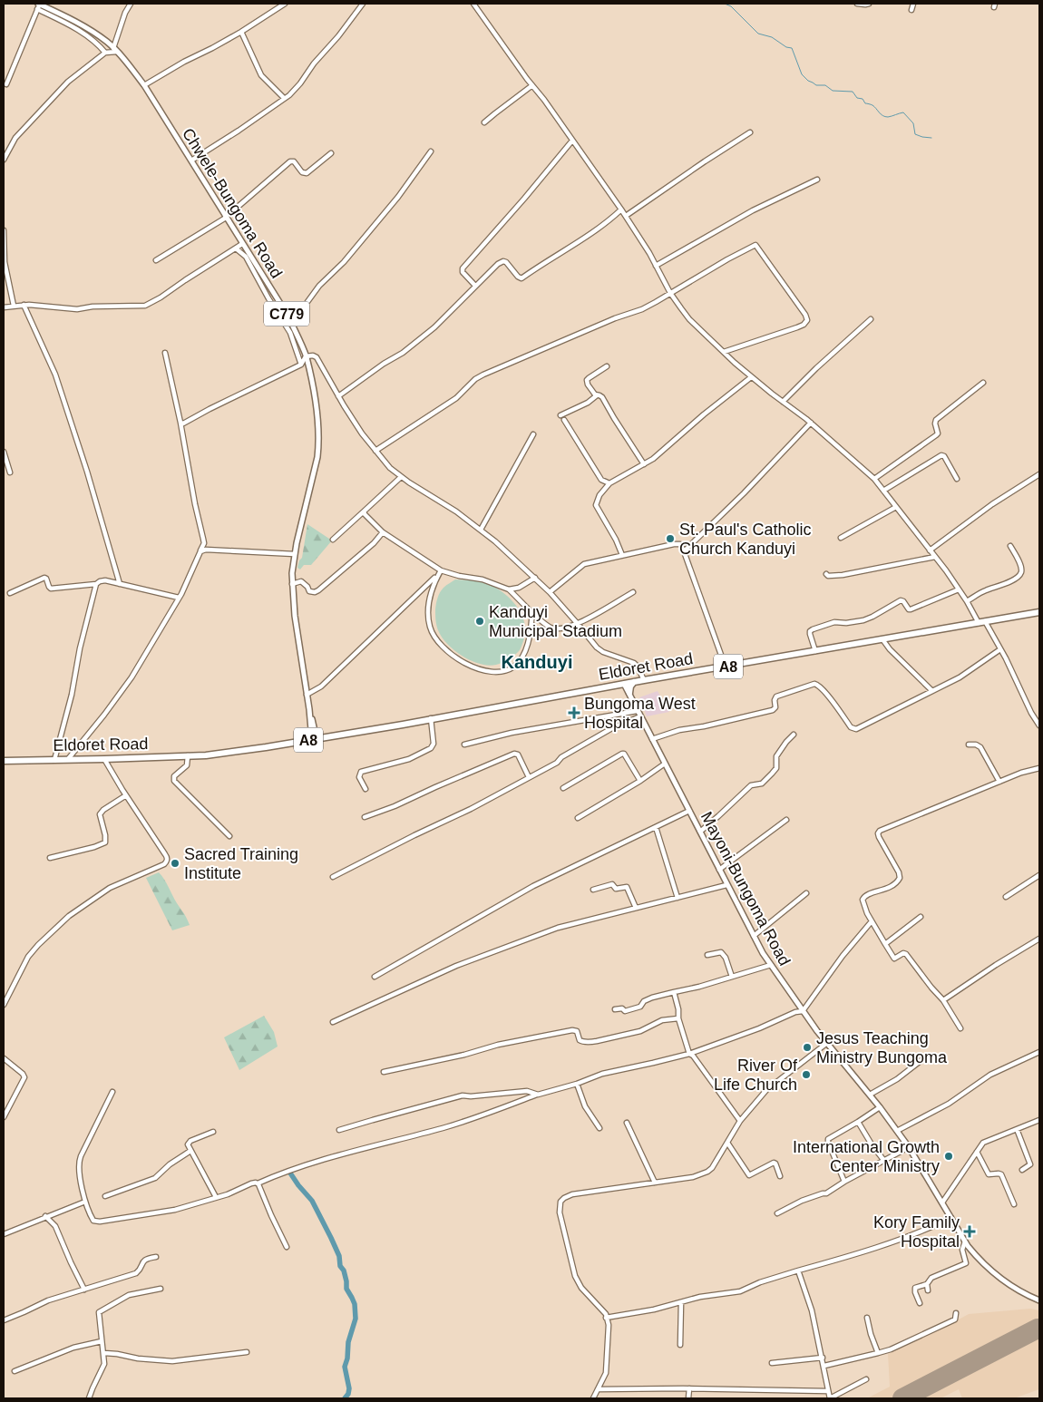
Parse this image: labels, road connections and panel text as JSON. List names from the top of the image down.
{
  "streets": {
    "highway": ["Eldoret Road", "A8"],
    "main road": ["Chwele-Bungoma Road", "C779", "Mayoni-Bungoma Road"]
  },
  "crossings": [
    ["Chwele-Bungoma Road", "Eldoret Road"]
  ],
  "districts": ["Kanduyi"],
  "places": {
    "other": [
      "St. Paul's Catholic Church Kanduyi",
      "Kanduyi Municipal Stadium",
      "Sacred Training Institute",
      "Jesus Teaching Ministry Bungoma",
      "River Of Life Church",
      "International Growth Center Ministry"
    ],
    "health": ["Bungoma West Hospital", "Kory Family Hospital"]
  }
}
